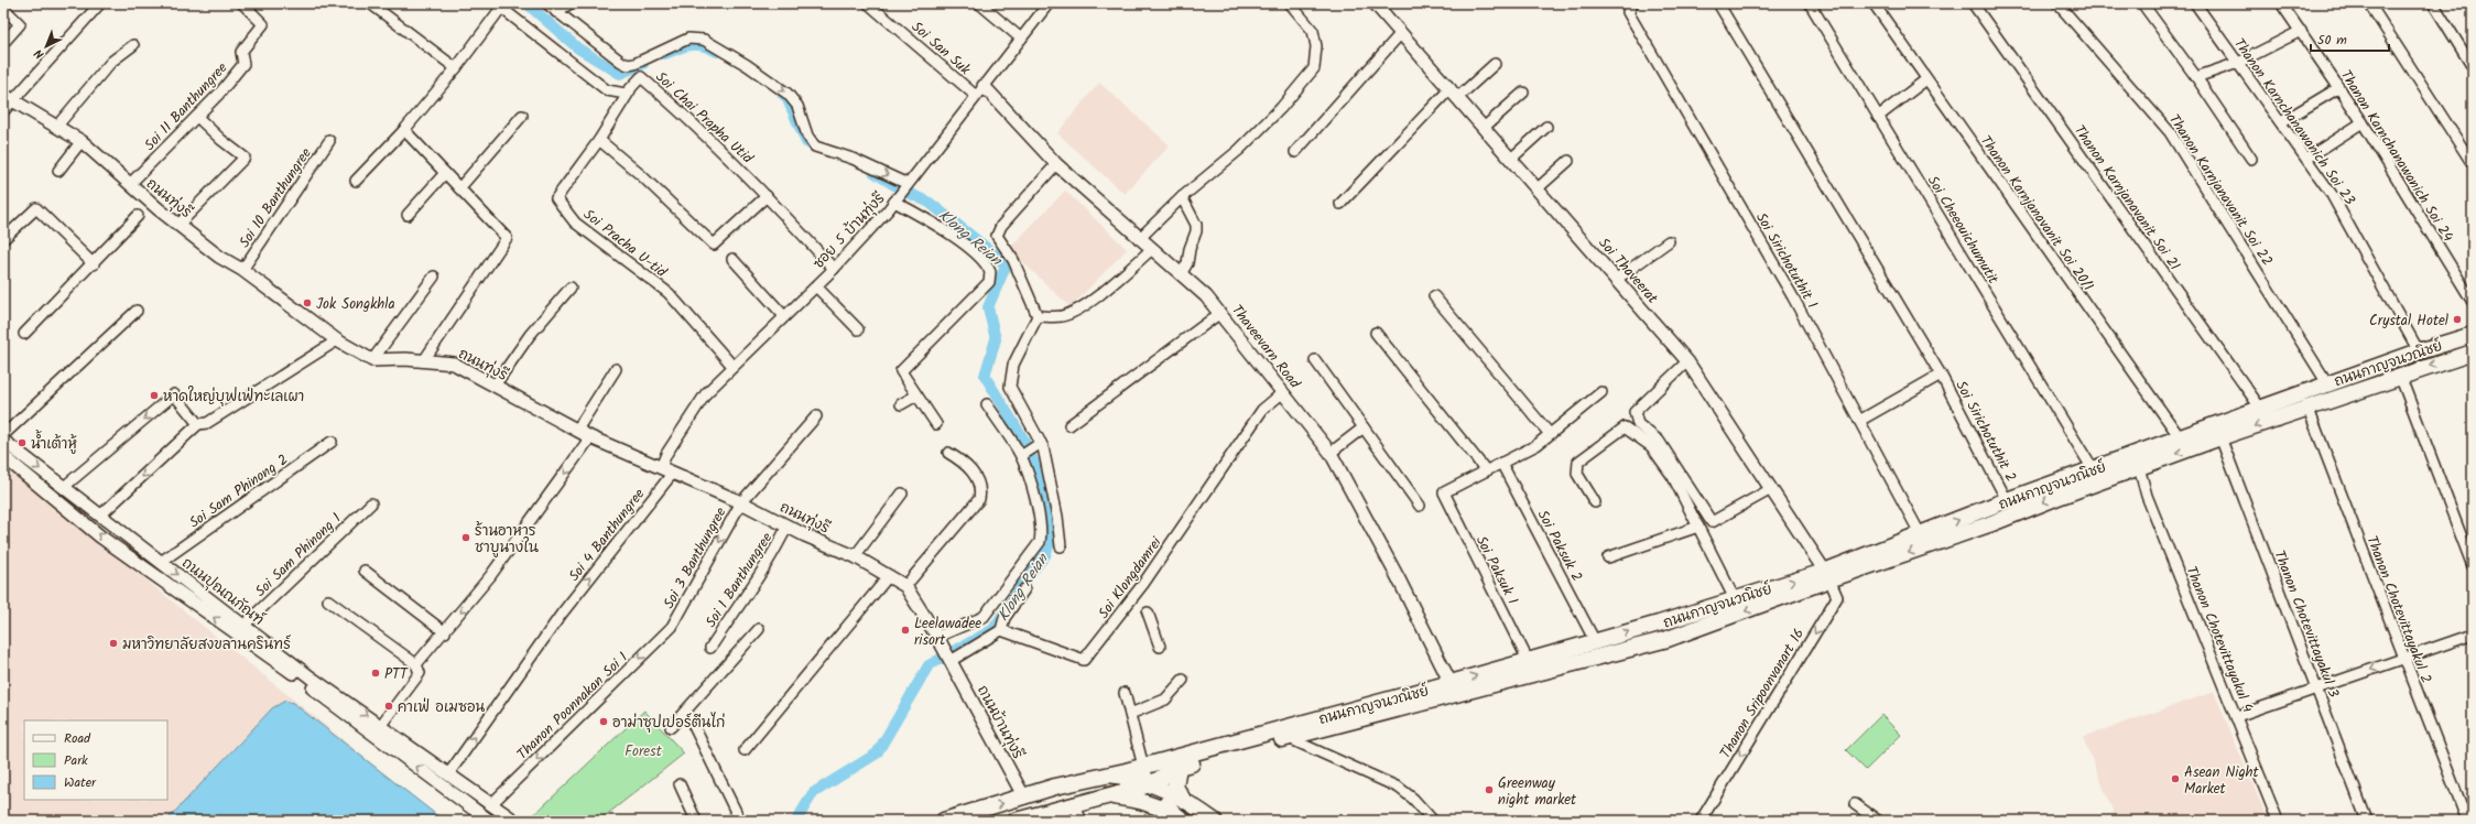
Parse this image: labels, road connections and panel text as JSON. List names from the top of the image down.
{
  "streets": {
    "main road": ["ถนนกาญจนวณิชย์"],
    "street": [
      "Soi San Suk",
      "Soi 11 Banthungree",
      "Soi Chai Prapha Utid",
      "Thanon Karnchanawanich Soi 23",
      "Thanon Karnchanawanich Soi 24",
      "Thanon Karnjanavanit Soi 22",
      "ถนนทุ่งรี",
      "Soi 10 Banthungree",
      "Thanon Karnjanavanit Soi 21",
      "Thanon Karnjanavanit Soi 20/1",
      "Soi Cheeouichumutit",
      "ซอย 5 บ้านทุ่งรี",
      "Soi Pracha U-tid",
      "Soi Sirichotuthit 1",
      "Soi Thaveerat",
      "Thaveevarn Road",
      "Soi Sirichotuthit 2",
      "Soi Sam Phinong 2",
      "Soi 4 Banthungree",
      "Soi Paksuk 2",
      "Soi Sam Phinong 1",
      "Soi 3 Banthungree",
      "Soi Paksuk 1",
      "Soi Klongdamrei",
      "Soi 1 Banthungree",
      "ถนนปุณณกัณฑ์",
      "Thanon Chotevittayakul 2",
      "Thanon Chotevittayakul 3",
      "Thanon Chotevittayakul 4",
      "Thanon Sripoonvanart 16",
      "Thanon Poonnakan Soi 1",
      "ถนนบ้านทุ่งรี"
    ]
  },
  "crossings": [
    ["Soi San Suk", "ซอย 5 บ้านทุ่งรี"],
    ["Soi San Suk", "Thaveevarn Road"],
    ["Soi 11 Banthungree", "ถนนทุ่งรี"],
    ["Soi Chai Prapha Utid", "ซอย 5 บ้านทุ่งรี"],
    ["Soi Chai Prapha Utid", "Soi Pracha U-tid"],
    ["Thanon Karnchanawanich Soi 23", "ถนนกาญจนวณิชย์"],
    ["Thanon Karnjanavanit Soi 22", "ถนนกาญจนวณิชย์"],
    ["ถนนทุ่งรี", "Soi 10 Banthungree"],
    ["ถนนทุ่งรี", "ซอย 5 บ้านทุ่งรี"],
    ["ถนนทุ่งรี", "Soi 4 Banthungree"],
    ["ถนนทุ่งรี", "Soi 3 Banthungree"],
    ["ถนนทุ่งรี", "Soi 1 Banthungree"],
    ["Thanon Karnjanavanit Soi 21", "ถนนกาญจนวณิชย์"],
    ["Thanon Karnjanavanit Soi 20/1", "ถนนกาญจนวณิชย์"],
    ["Soi Cheeouichumutit", "ถนนกาญจนวณิชย์"],
    ["ซอย 5 บ้านทุ่งรี", "Soi Pracha U-tid"],
    ["ซอย 5 บ้านทุ่งรี", "Thaveevarn Road"],
    ["Soi Sirichotuthit 1", "ถนนกาญจนวณิชย์"],
    ["Soi Thaveerat", "ถนนกาญจนวณิชย์"],
    ["Soi Thaveerat", "Thanon Sripoonvanart 16"],
    ["Thaveevarn Road", "ถนนกาญจนวณิชย์"],
    ["Thaveevarn Road", "Soi Klongdamrei"],
    ["ถนนกาญจนวณิชย์", "Soi Sirichotuthit 2"],
    ["ถนนกาญจนวณิชย์", "Soi Paksuk 2"],
    ["ถนนกาญจนวณิชย์", "Soi Paksuk 1"],
    ["ถนนกาญจนวณิชย์", "Thanon Chotevittayakul 2"],
    ["ถนนกาญจนวณิชย์", "Thanon Chotevittayakul 3"],
    ["ถนนกาญจนวณิชย์", "Thanon Chotevittayakul 4"],
    ["ถนนกาญจนวณิชย์", "Thanon Sripoonvanart 16"],
    ["ถนนกาญจนวณิชย์", "ถนนบ้านทุ่งรี"],
    ["Soi Sam Phinong 2", "ถนนปุณณกัณฑ์"],
    ["Soi 4 Banthungree", "ถนนปุณณกัณฑ์"],
    ["Soi Sam Phinong 1", "ถนนปุณณกัณฑ์"],
    ["Soi 3 Banthungree", "Thanon Poonnakan Soi 1"],
    ["ถนนปุณณกัณฑ์", "Thanon Poonnakan Soi 1"]
  ],
  "one_way": ["Soi 3 Banthungree", "Thanon Sripoonvanart 16", "Thanon Poonnakan Soi 1"],
  "water": ["Klong Reian"],
  "parks": ["Forest"],
  "places": [
    "Jok Songkhla",
    "Crystal Hotel",
    "หาดใหญ่บุฟเฟ่ทะเลเผา",
    "น้ำเต้าหู้",
    "ร้านอาหาร ชาบูนางใน",
    "Leelawadee risort",
    "มหาวิทยาลัยสงขลานครินทร์",
    "PTT",
    "คาเฟ่ อเมซอน",
    "อาม่าซุปเปอร์ตีนไก่",
    "Asean Night Market",
    "Greenway night market"
  ],
  "legend": ["Road", "Park", "Water"],
  "scale_bar": "50 m",
  "north": "bottom left"
}
